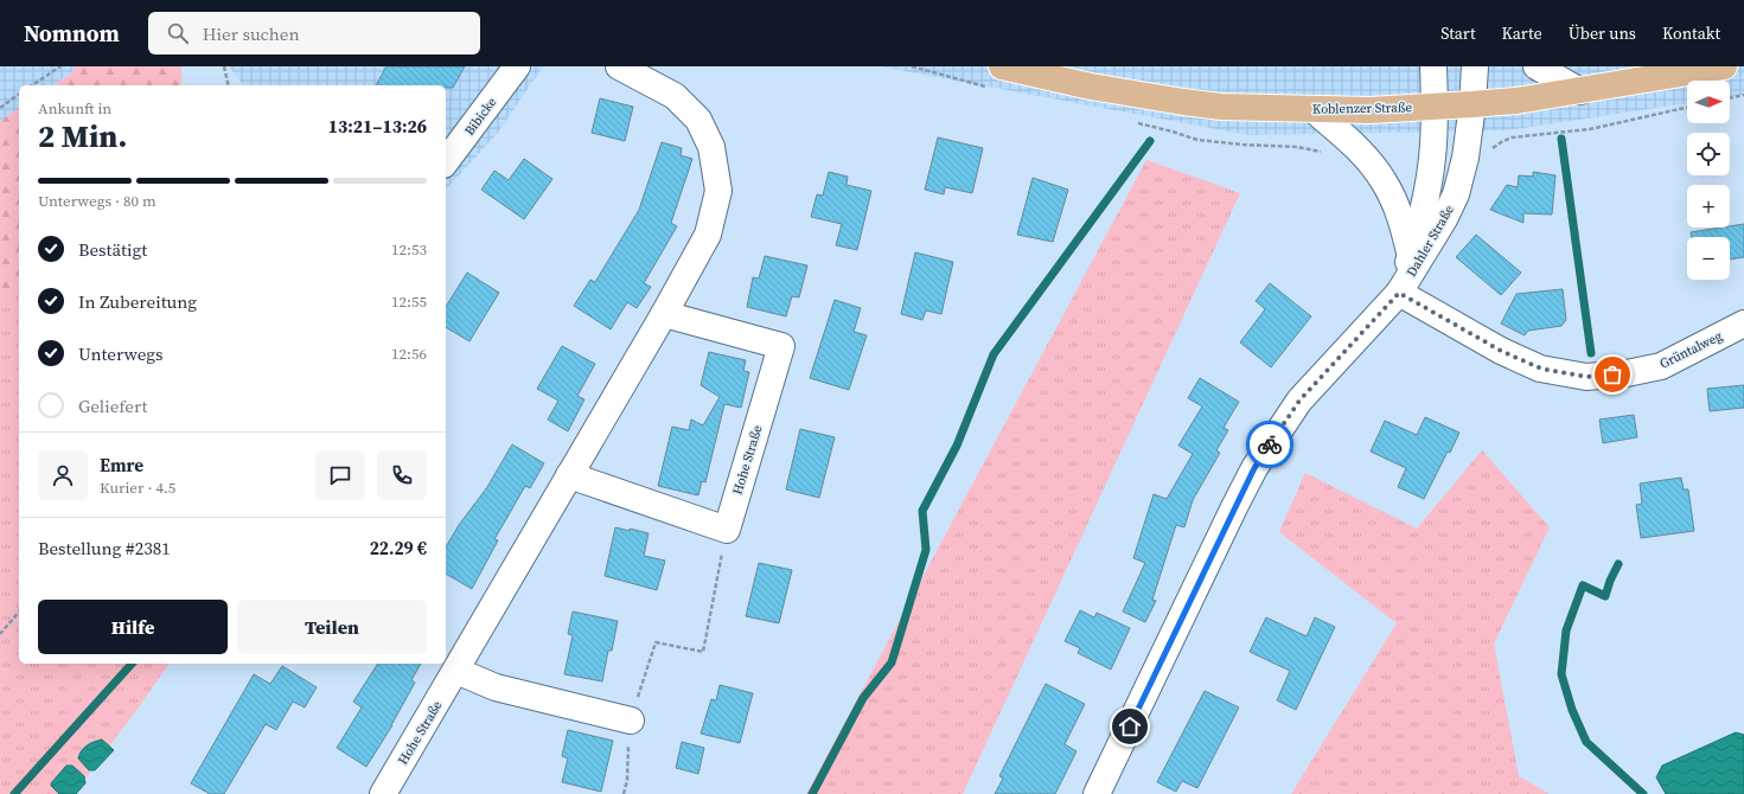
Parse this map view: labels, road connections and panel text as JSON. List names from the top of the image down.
{
  "streets": {
    "main road": ["Koblenzer Straße"],
    "street": [
      "Bibicke",
      "Dahler Straße",
      "Grüntalweg",
      "Hohe Straße"
    ]
  },
  "crossings": [
    ["Koblenzer Straße", "Dahler Straße"],
    ["Dahler Straße", "Grüntalweg"]
  ],
  "north": "right",
  "page": {
    "header": "Nomnom",
    "search": "Hier suchen",
    "nav": [
      "Start",
      "Karte",
      "Über uns",
      "Kontakt"
    ],
    "map_buttons": ["+", "−"],
    "heading": ["2 Min.", "Ankunft in", "13:21–13:26"],
    "panel": [
      "Emre",
      "Kurier · 4.5",
      "Bestellung #2381",
      "22.29 €"
    ],
    "bar": "Unterwegs · 80 m",
    "list": [
      ["Bestätigt", "12:53"],
      ["In Zubereitung", "12:55"],
      ["Unterwegs", "12:56"],
      "Geliefert"
    ],
    "buttons": ["Hilfe", "Teilen"]
  }
}
